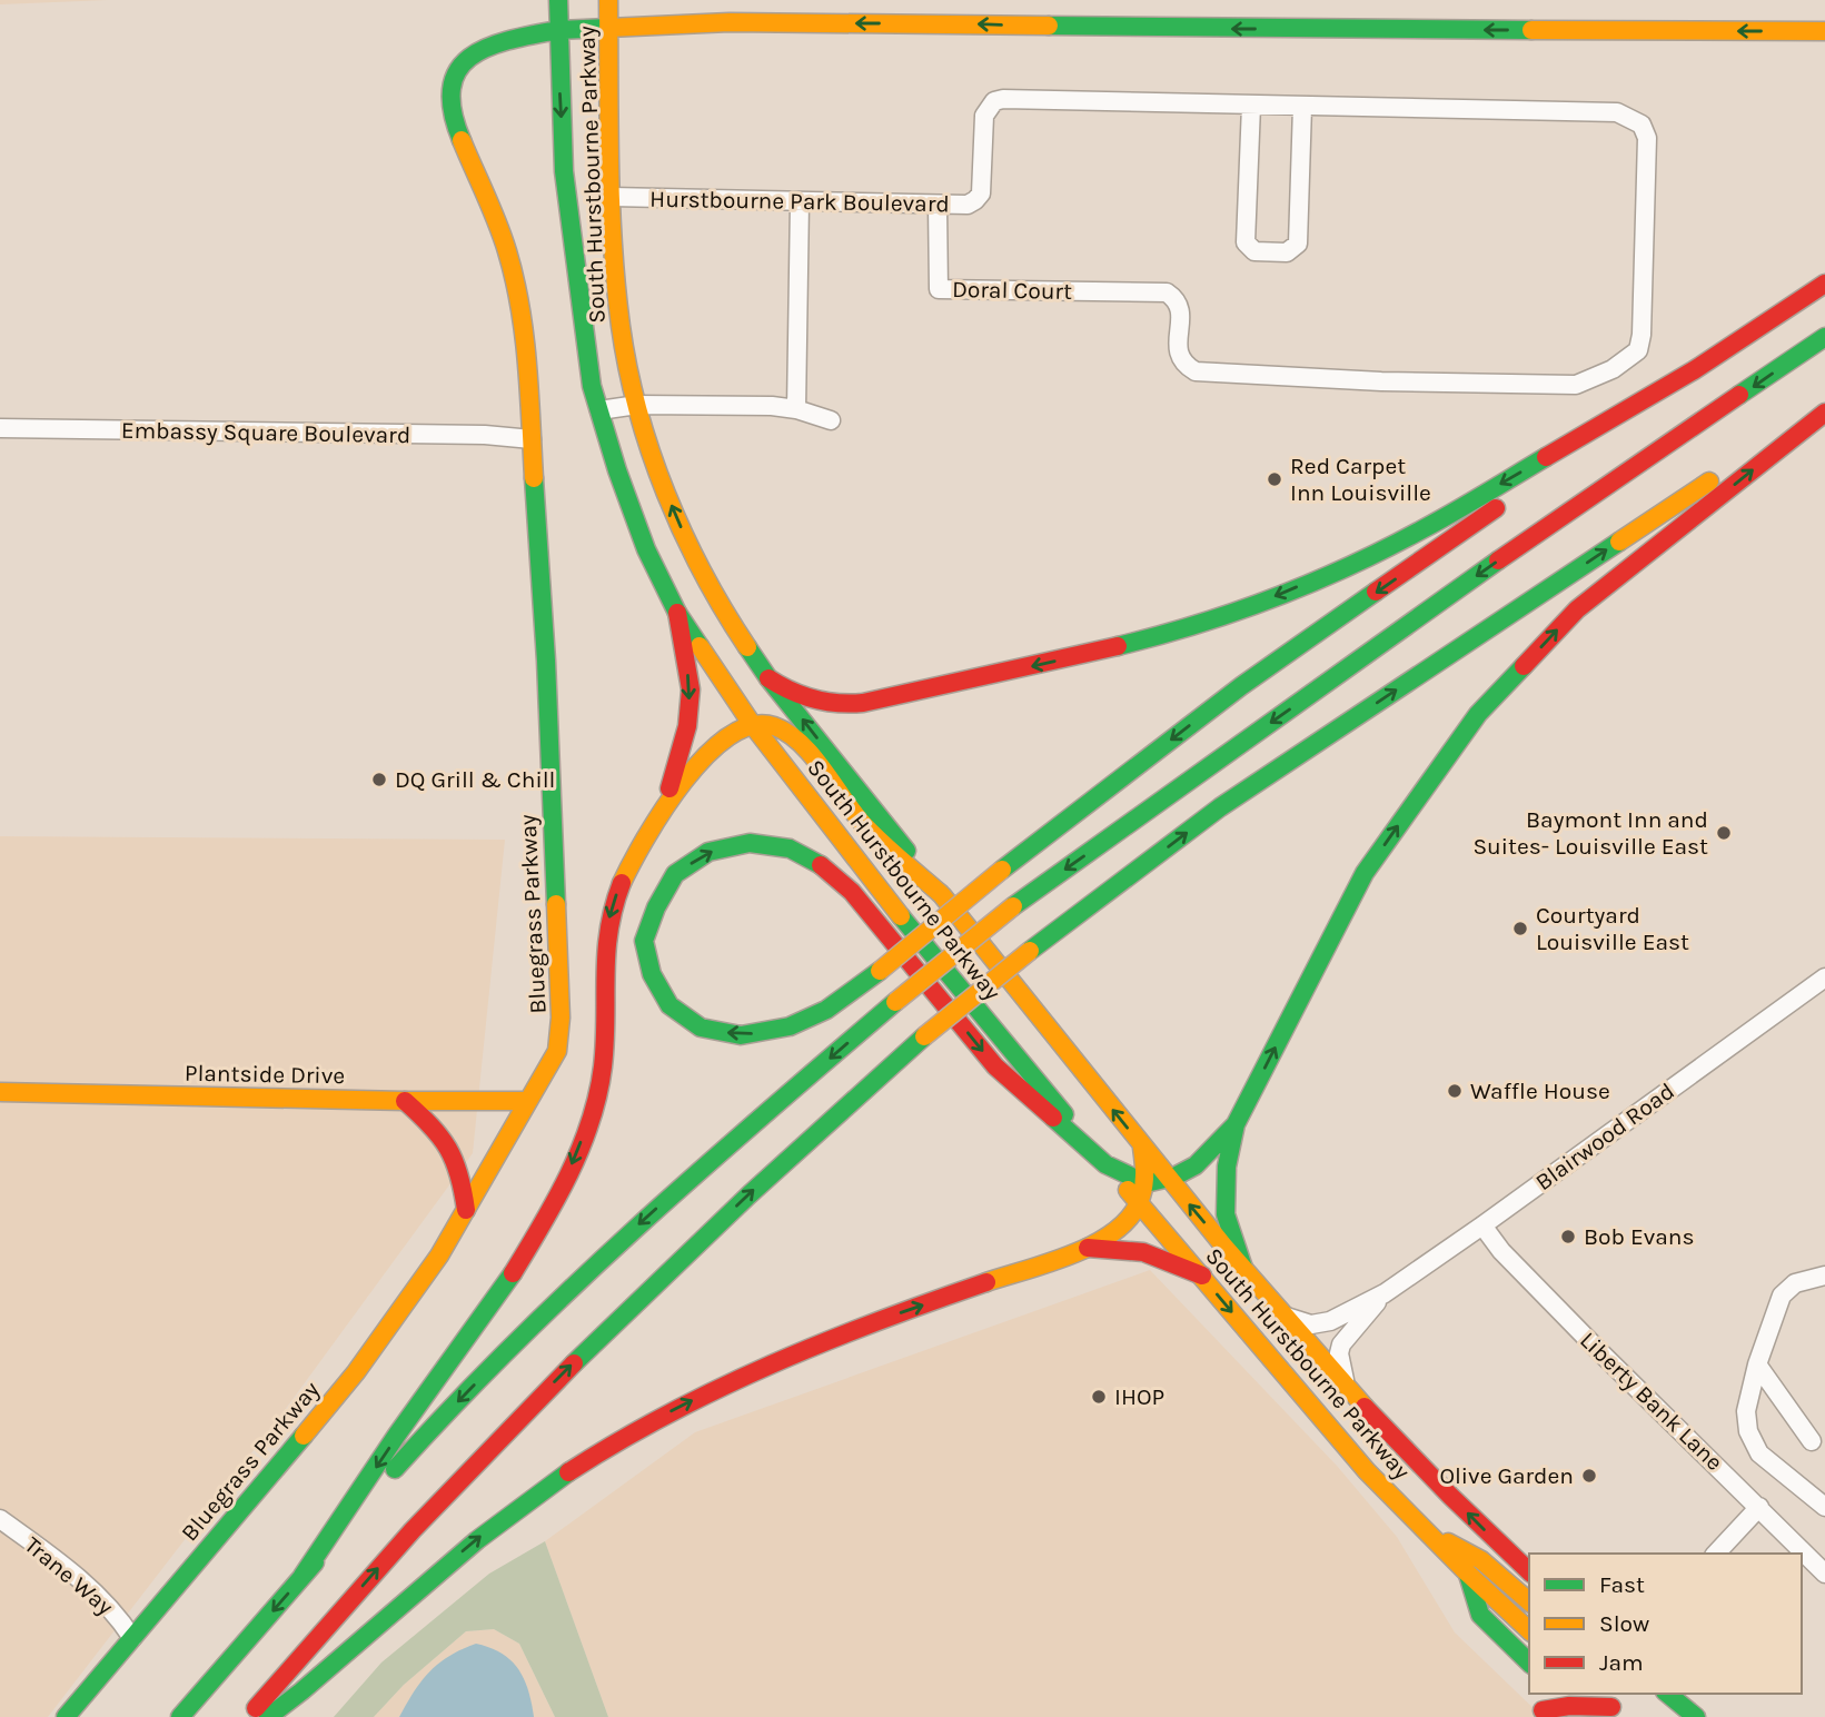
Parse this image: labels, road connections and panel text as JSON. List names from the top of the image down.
{
  "streets": {
    "main road": ["South Hurstbourne Parkway", "Bluegrass Parkway", "Plantside Drive"],
    "street": [
      "Hurstbourne Park Boulevard",
      "Doral Court",
      "Embassy Square Boulevard",
      "Blairwood Road",
      "Liberty Bank Lane",
      "Trane Way"
    ]
  },
  "crossings": [
    ["South Hurstbourne Parkway", "Hurstbourne Park Boulevard"],
    ["South Hurstbourne Parkway", "Bluegrass Parkway"],
    ["South Hurstbourne Parkway", "Blairwood Road"],
    ["Hurstbourne Park Boulevard", "Doral Court"],
    ["Embassy Square Boulevard", "Bluegrass Parkway"],
    ["Bluegrass Parkway", "Plantside Drive"],
    ["Bluegrass Parkway", "Trane Way"],
    ["Blairwood Road", "Liberty Bank Lane"]
  ],
  "places": [
    "Red Carpet Inn Louisville",
    "DQ Grill & Chill",
    "Baymont Inn and Suites- Louisville East",
    "Courtyard Louisville East",
    "Waffle House",
    "Bob Evans",
    "IHOP",
    "Olive Garden"
  ],
  "legend": ["Fast", "Slow", "Jam"]
}
